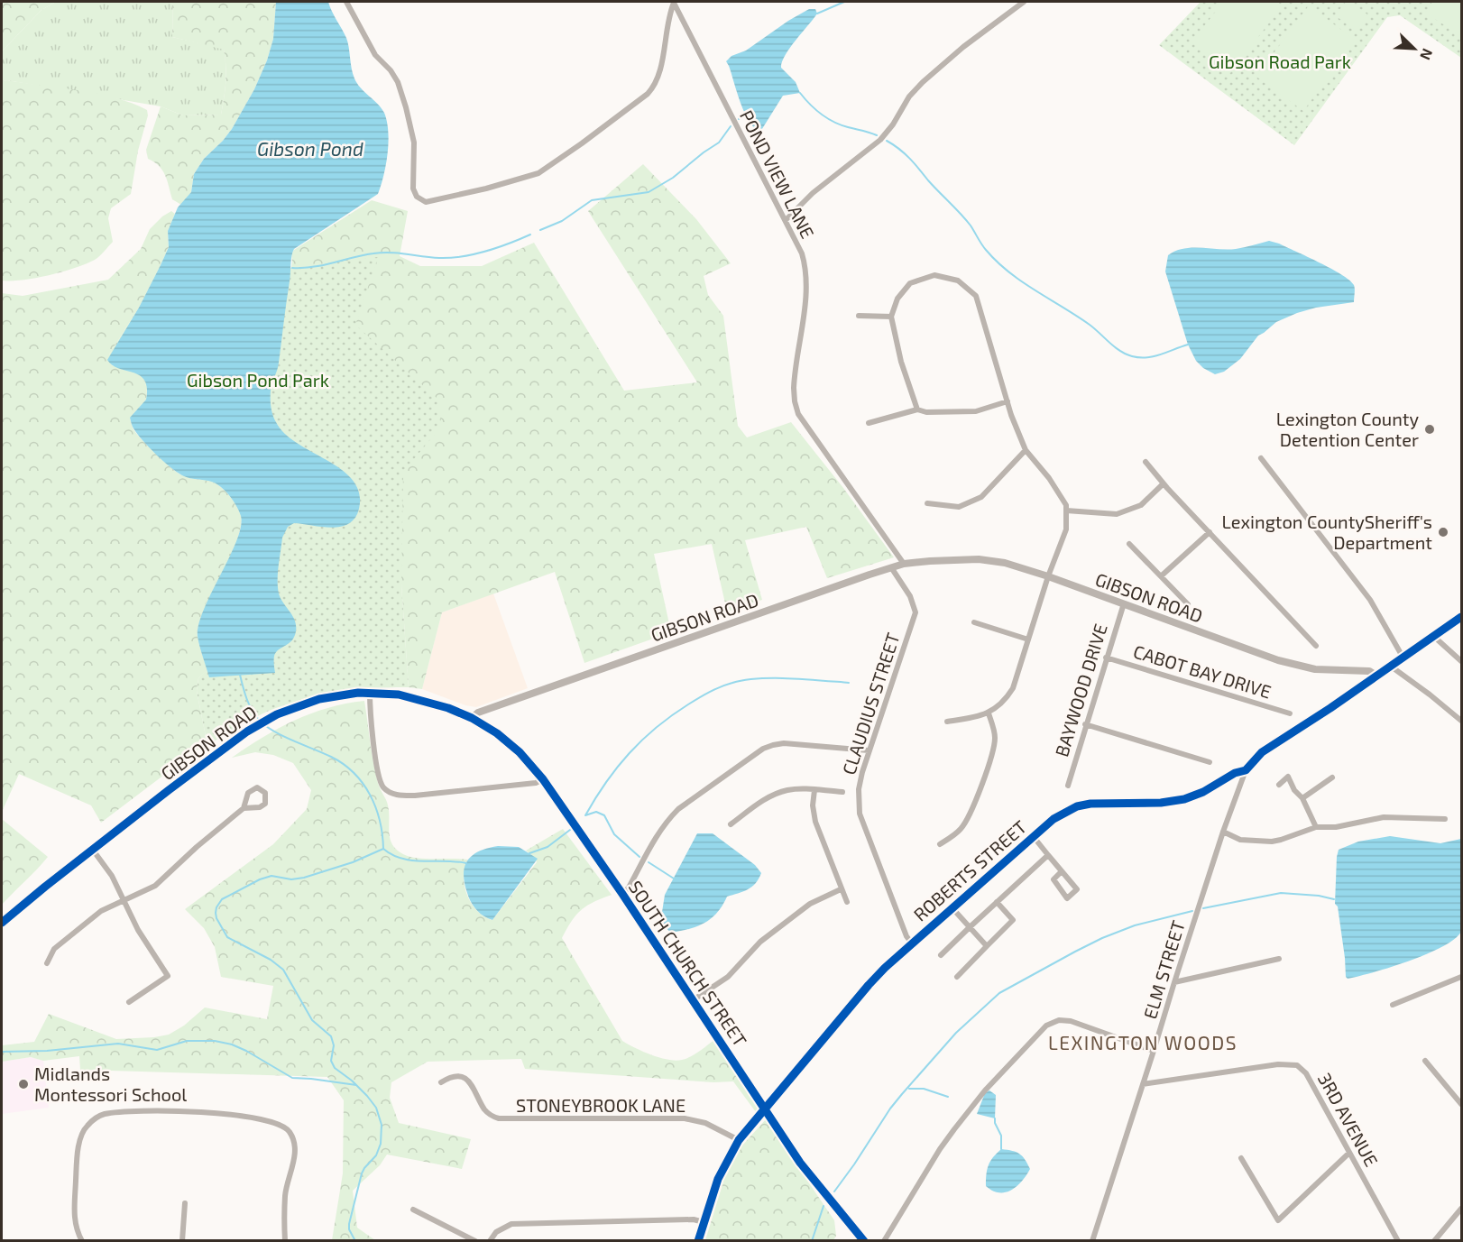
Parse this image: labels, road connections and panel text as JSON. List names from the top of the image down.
{
  "streets": {
    "street": [
      "POND VIEW LANE",
      "GIBSON ROAD",
      "CABOT BAY DRIVE",
      "BAYWOOD DRIVE",
      "CLAUDIUS STREET",
      "ROBERTS STREET",
      "SOUTH CHURCH STREET",
      "ELM STREET",
      "STONEYBROOK LANE",
      "3RD AVENUE"
    ]
  },
  "crossings": [
    ["POND VIEW LANE", "GIBSON ROAD"],
    ["GIBSON ROAD", "BAYWOOD DRIVE"],
    ["GIBSON ROAD", "CLAUDIUS STREET"],
    ["GIBSON ROAD", "ROBERTS STREET"],
    ["GIBSON ROAD", "SOUTH CHURCH STREET"],
    ["CABOT BAY DRIVE", "BAYWOOD DRIVE"],
    ["CLAUDIUS STREET", "ROBERTS STREET"],
    ["ROBERTS STREET", "SOUTH CHURCH STREET"],
    ["ROBERTS STREET", "ELM STREET"],
    ["ROBERTS STREET", "STONEYBROOK LANE"],
    ["ELM STREET", "3RD AVENUE"]
  ],
  "districts": ["LEXINGTON WOODS"],
  "water": ["Gibson Pond"],
  "parks": ["Gibson Road Park", "Gibson Pond Park"],
  "places": ["Lexington County Detention Center", "Lexington CountySheriff's Department", "Midlands Montessori School"],
  "north": "bottom right"
}
